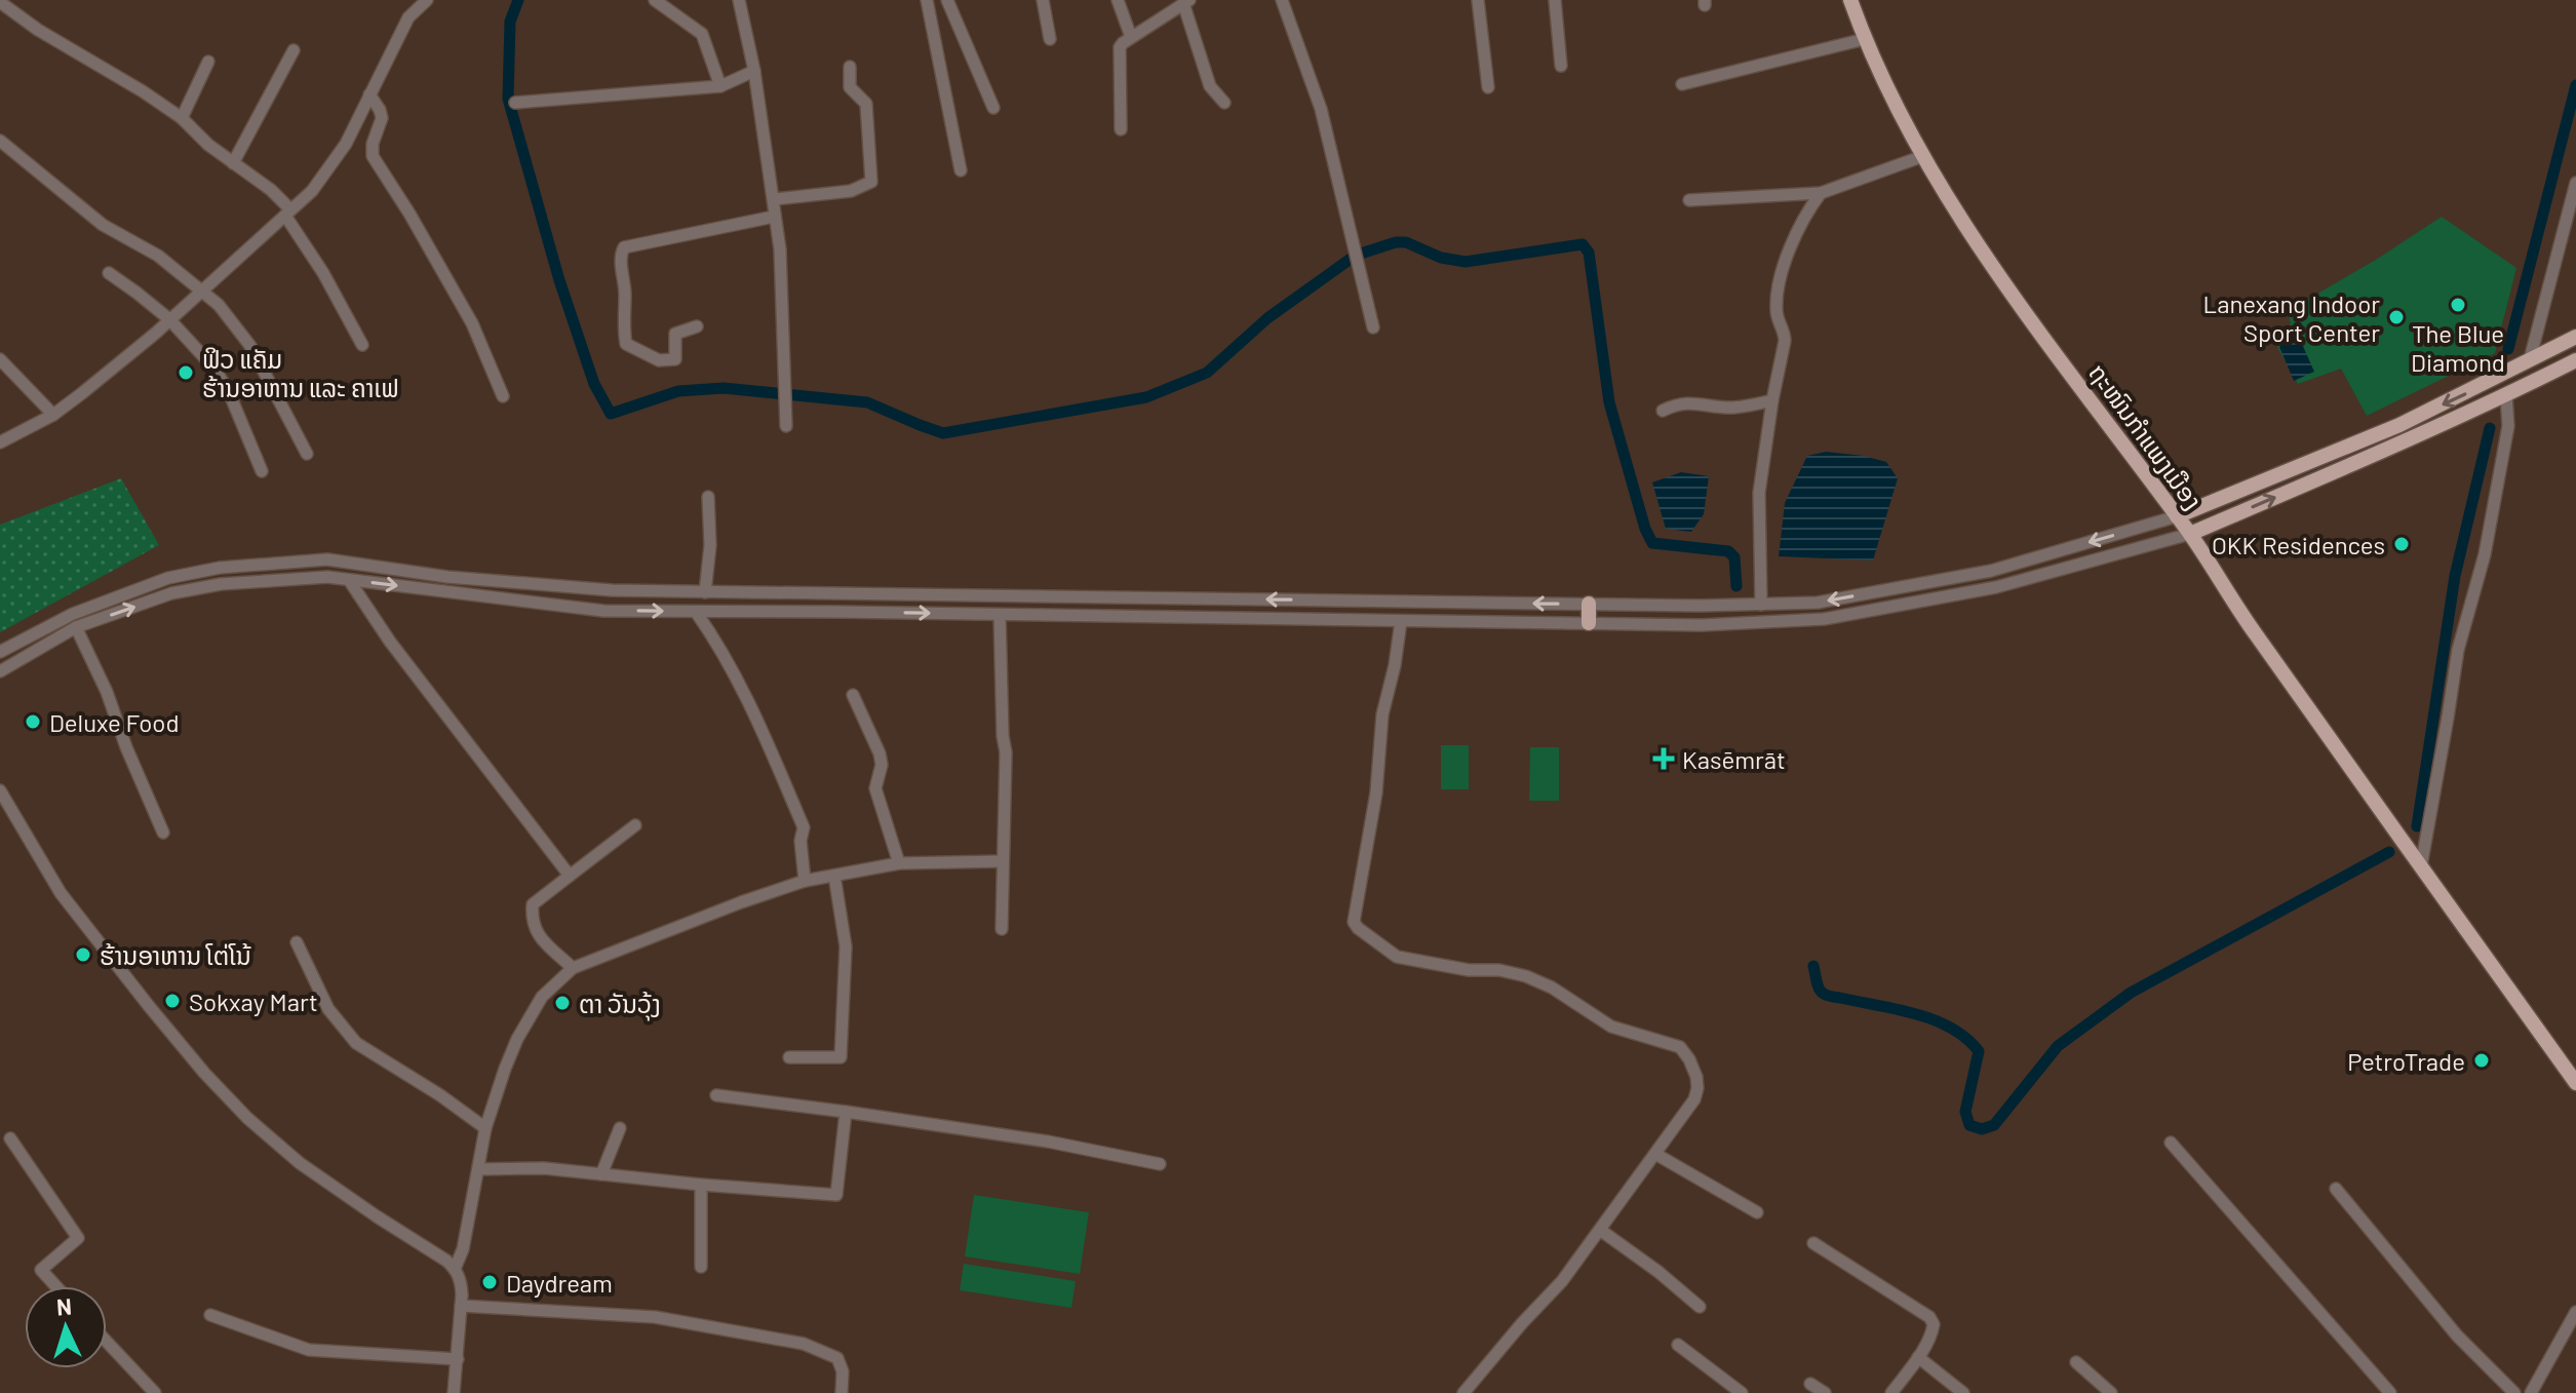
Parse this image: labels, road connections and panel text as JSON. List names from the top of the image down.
{
  "streets": {
    "main road": ["ຖະໜົນກຳແພງເມືອງ"]
  },
  "places": {
    "other": [
      "The Blue Diamond",
      "Lanexang Indoor Sport Center",
      "ຟິວ ແຄັມ ຮ້ານອາຫານ ແລະ ຄາເຟ",
      "OKK Residences",
      "Deluxe Food",
      "ຮ້ານອາຫານ ໂຕ່ໂນ້",
      "Sokxay Mart",
      "ຕາ ວັນວຸ້ງ",
      "PetroTrade",
      "Daydream"
    ],
    "health": ["Kasēmrāt"]
  },
  "north": "top"
}
